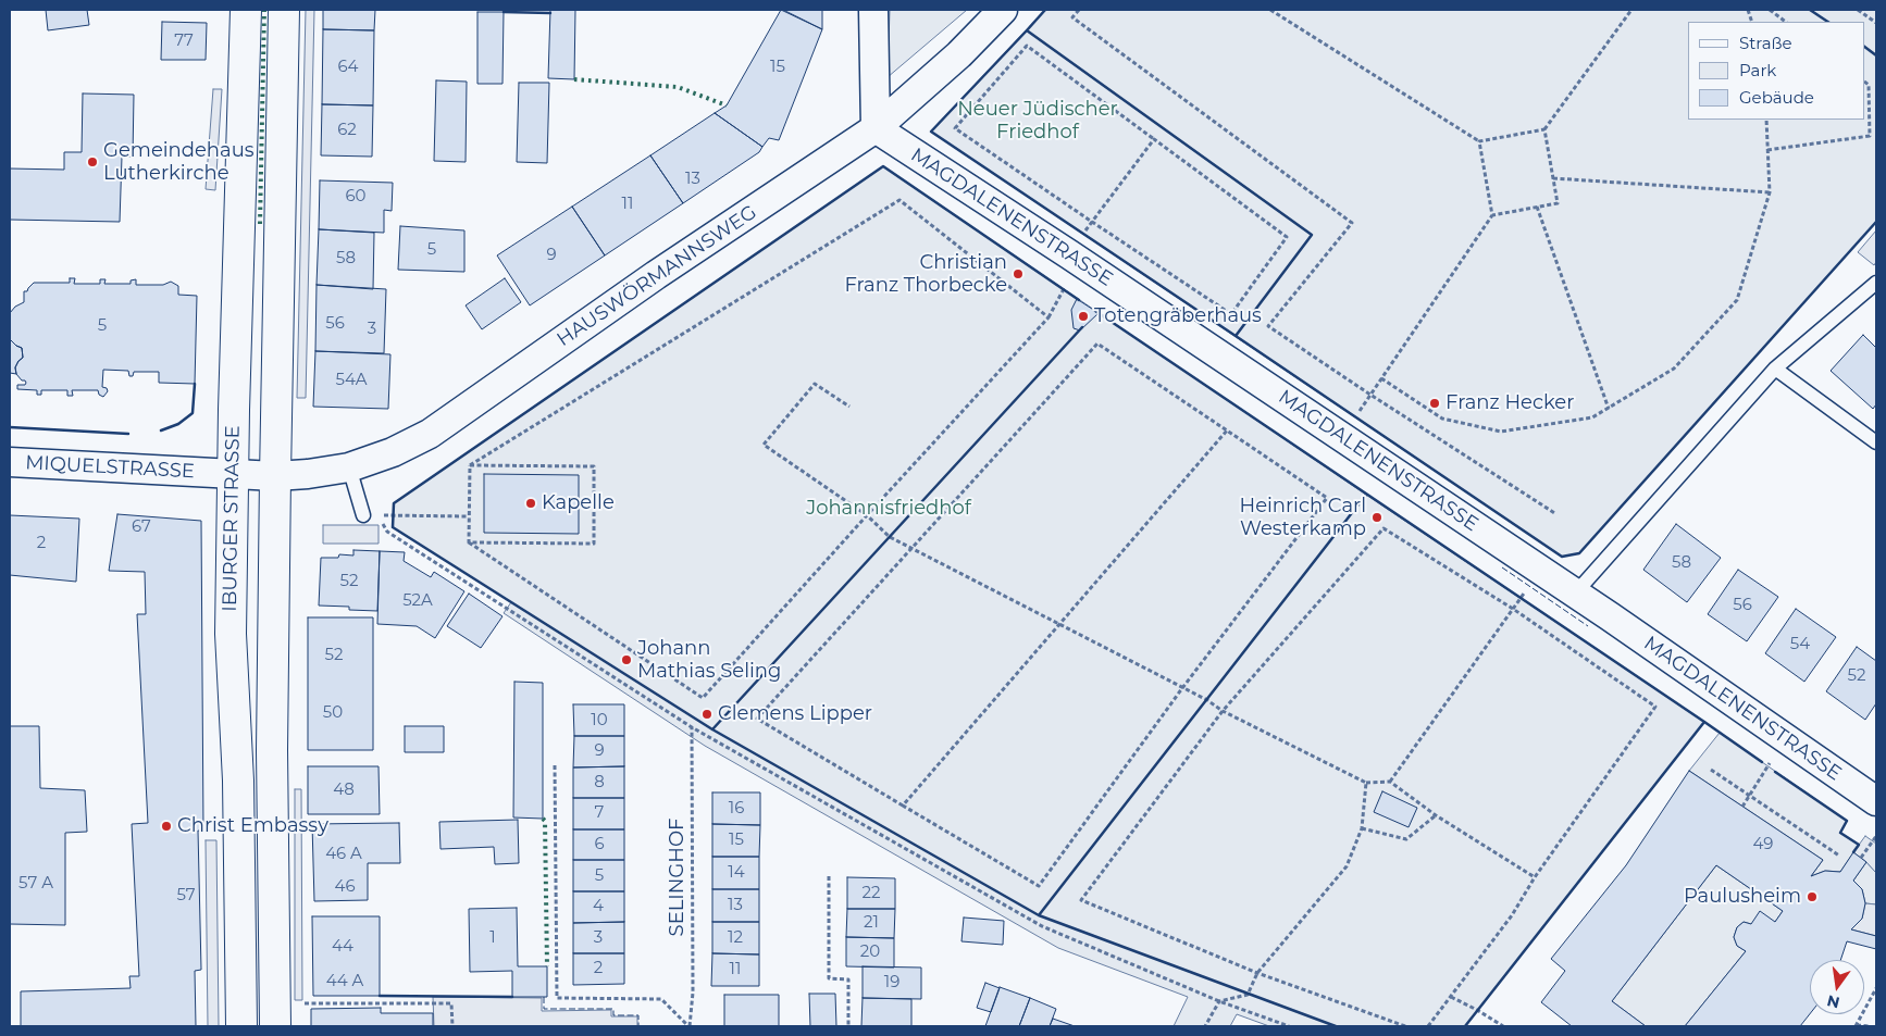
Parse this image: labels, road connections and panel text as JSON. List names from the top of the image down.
{
  "streets": {
    "main road": ["IBURGER STRASSE"],
    "street": ["MAGDALENENSTRASSE", "HAUSWÖRMANNSWEG", "MIQUELSTRASSE"],
    "path": ["SELINGHOF"]
  },
  "crossings": [
    ["MAGDALENENSTRASSE", "HAUSWÖRMANNSWEG"],
    ["HAUSWÖRMANNSWEG", "MIQUELSTRASSE"],
    ["MIQUELSTRASSE", "IBURGER STRASSE"]
  ],
  "parks": ["Neuer Jüdischer Friedhof", "Johannisfriedhof"],
  "places": [
    "Gemeindehaus Lutherkirche",
    "Christian Franz Thorbecke",
    "Totengräberhaus",
    "Franz Hecker",
    "Kapelle",
    "Heinrich Carl Westerkamp",
    "Johann Mathias Seling",
    "Clemens Lipper",
    "Christ Embassy",
    "Paulusheim"
  ],
  "house_numbers": [
    "77",
    "64",
    "15",
    "62",
    "13",
    "60",
    "11",
    "5",
    "9",
    "58",
    "56",
    "5",
    "3",
    "54A",
    "67",
    "2",
    "58",
    "52",
    "52A",
    "56",
    "54",
    "52",
    "52",
    "50",
    "10",
    "9",
    "8",
    "48",
    "16",
    "7",
    "15",
    "6",
    "49",
    "46 A",
    "14",
    "5",
    "57 A",
    "46",
    "22",
    "57",
    "13",
    "4",
    "21",
    "1",
    "3",
    "12",
    "44",
    "20",
    "2",
    "11",
    "44 A",
    "19"
  ],
  "legend": ["Straße", "Park", "Gebäude"],
  "north": "bottom"
}
